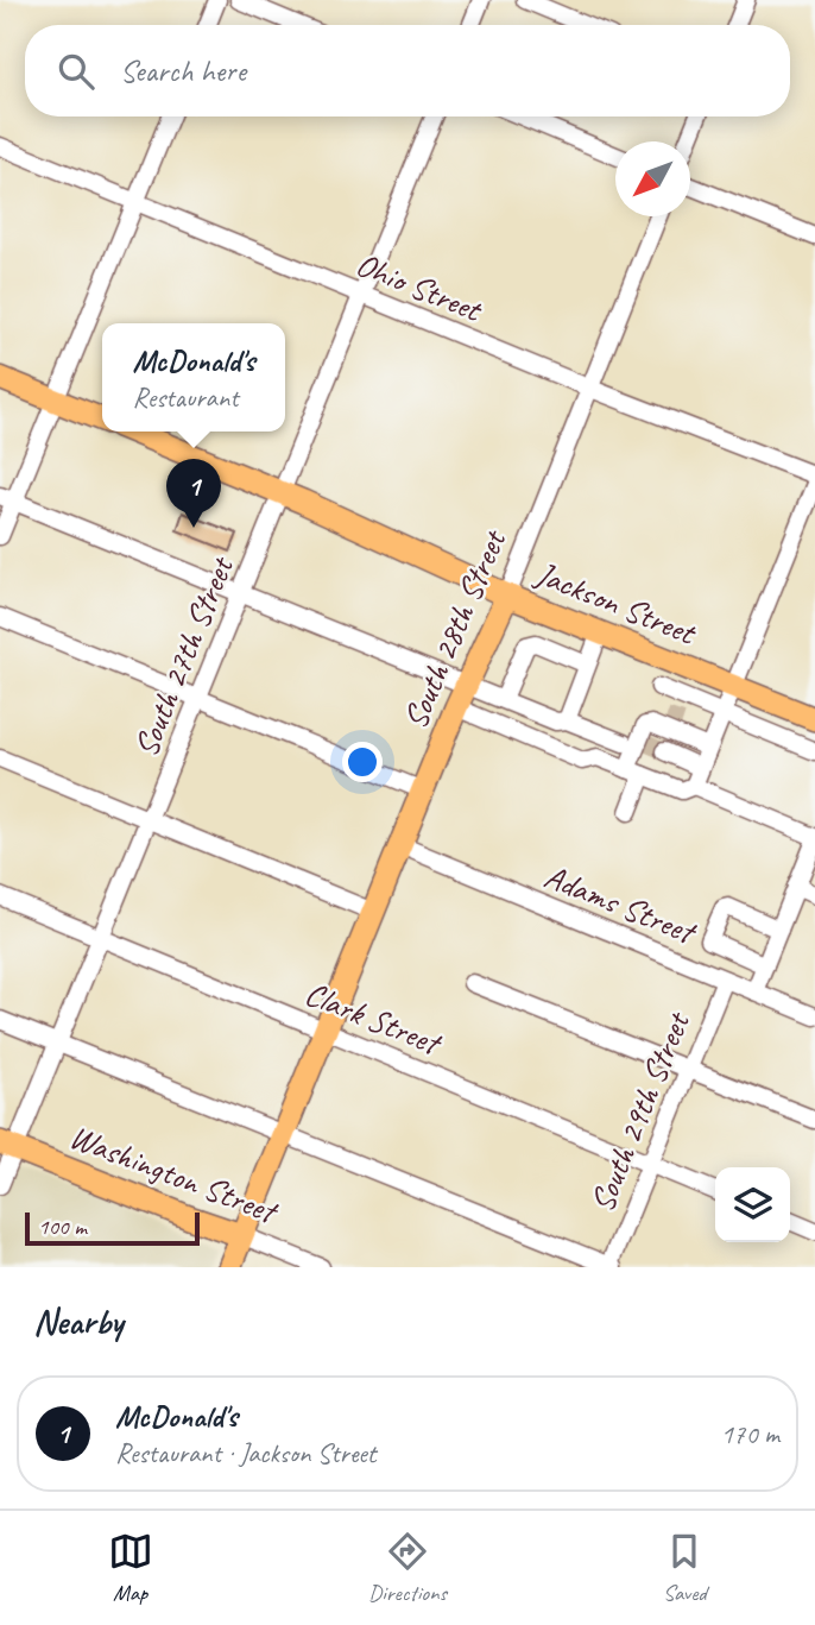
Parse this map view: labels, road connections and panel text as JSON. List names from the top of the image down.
{
  "streets": {
    "main road": ["Jackson Street", "South 28th Street", "Washington Street"],
    "street": [
      "Ohio Street",
      "South 27th Street",
      "Adams Street",
      "Clark Street",
      "South 29th Street"
    ]
  },
  "crossings": [
    ["Ohio Street", "South 28th Street"],
    ["Ohio Street", "South 27th Street"],
    ["Jackson Street", "South 28th Street"],
    ["Jackson Street", "South 27th Street"],
    ["South 28th Street", "Adams Street"],
    ["South 28th Street", "Clark Street"],
    ["South 28th Street", "Washington Street"],
    ["South 27th Street", "Clark Street"],
    ["South 27th Street", "Washington Street"],
    ["Adams Street", "South 29th Street"],
    ["Clark Street", "South 29th Street"]
  ],
  "scale_bar": "100 m",
  "north": "bottom left",
  "page": {
    "search": "Search here",
    "popup": ["McDonald's", "Restaurant"],
    "pins": "1",
    "scale": "100 m",
    "heading": "Nearby",
    "list": [
      {
        "mark": "1",
        "name": "McDonald's",
        "note": "Restaurant · Jackson Street",
        "value": "170 m"
      }
    ],
    "nav": ["Map", "Directions", "Saved"]
  }
}
